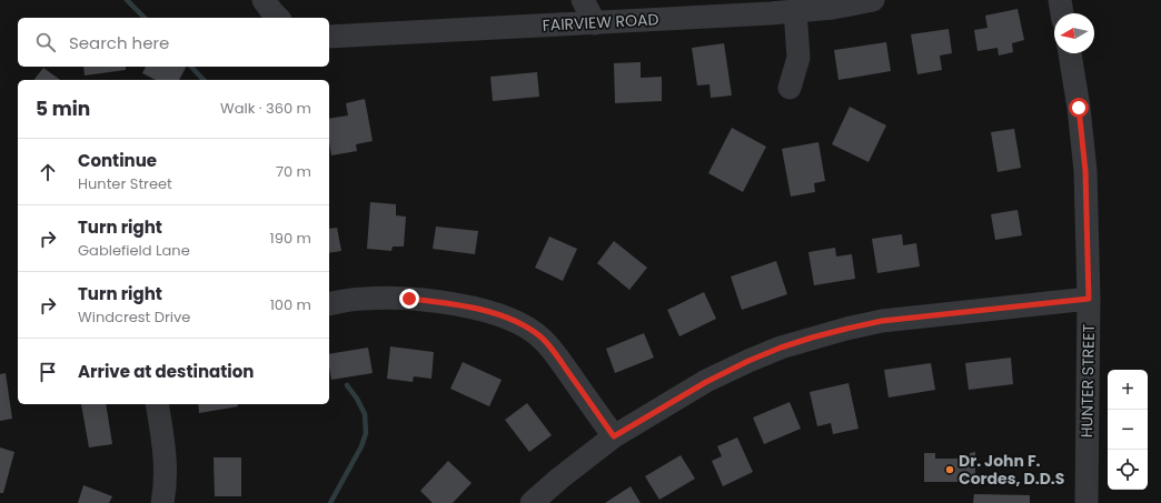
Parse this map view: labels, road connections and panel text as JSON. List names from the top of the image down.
{
  "streets": {
    "street": ["FAIRVIEW ROAD", "HUNTER STREET"]
  },
  "places": ["Dr. John F. Cordes, D.D.S"],
  "north": "left",
  "page": {
    "search": "Search here",
    "heading": ["5 min", "Walk · 360 m"],
    "list": [
      ["Continue", "Hunter Street", "70 m"],
      ["Turn right", "Gablefield Lane", "190 m"],
      ["Turn right", "Windcrest Drive", "100 m"],
      "Arrive at destination"
    ],
    "map_buttons": ["+", "−"]
  }
}
